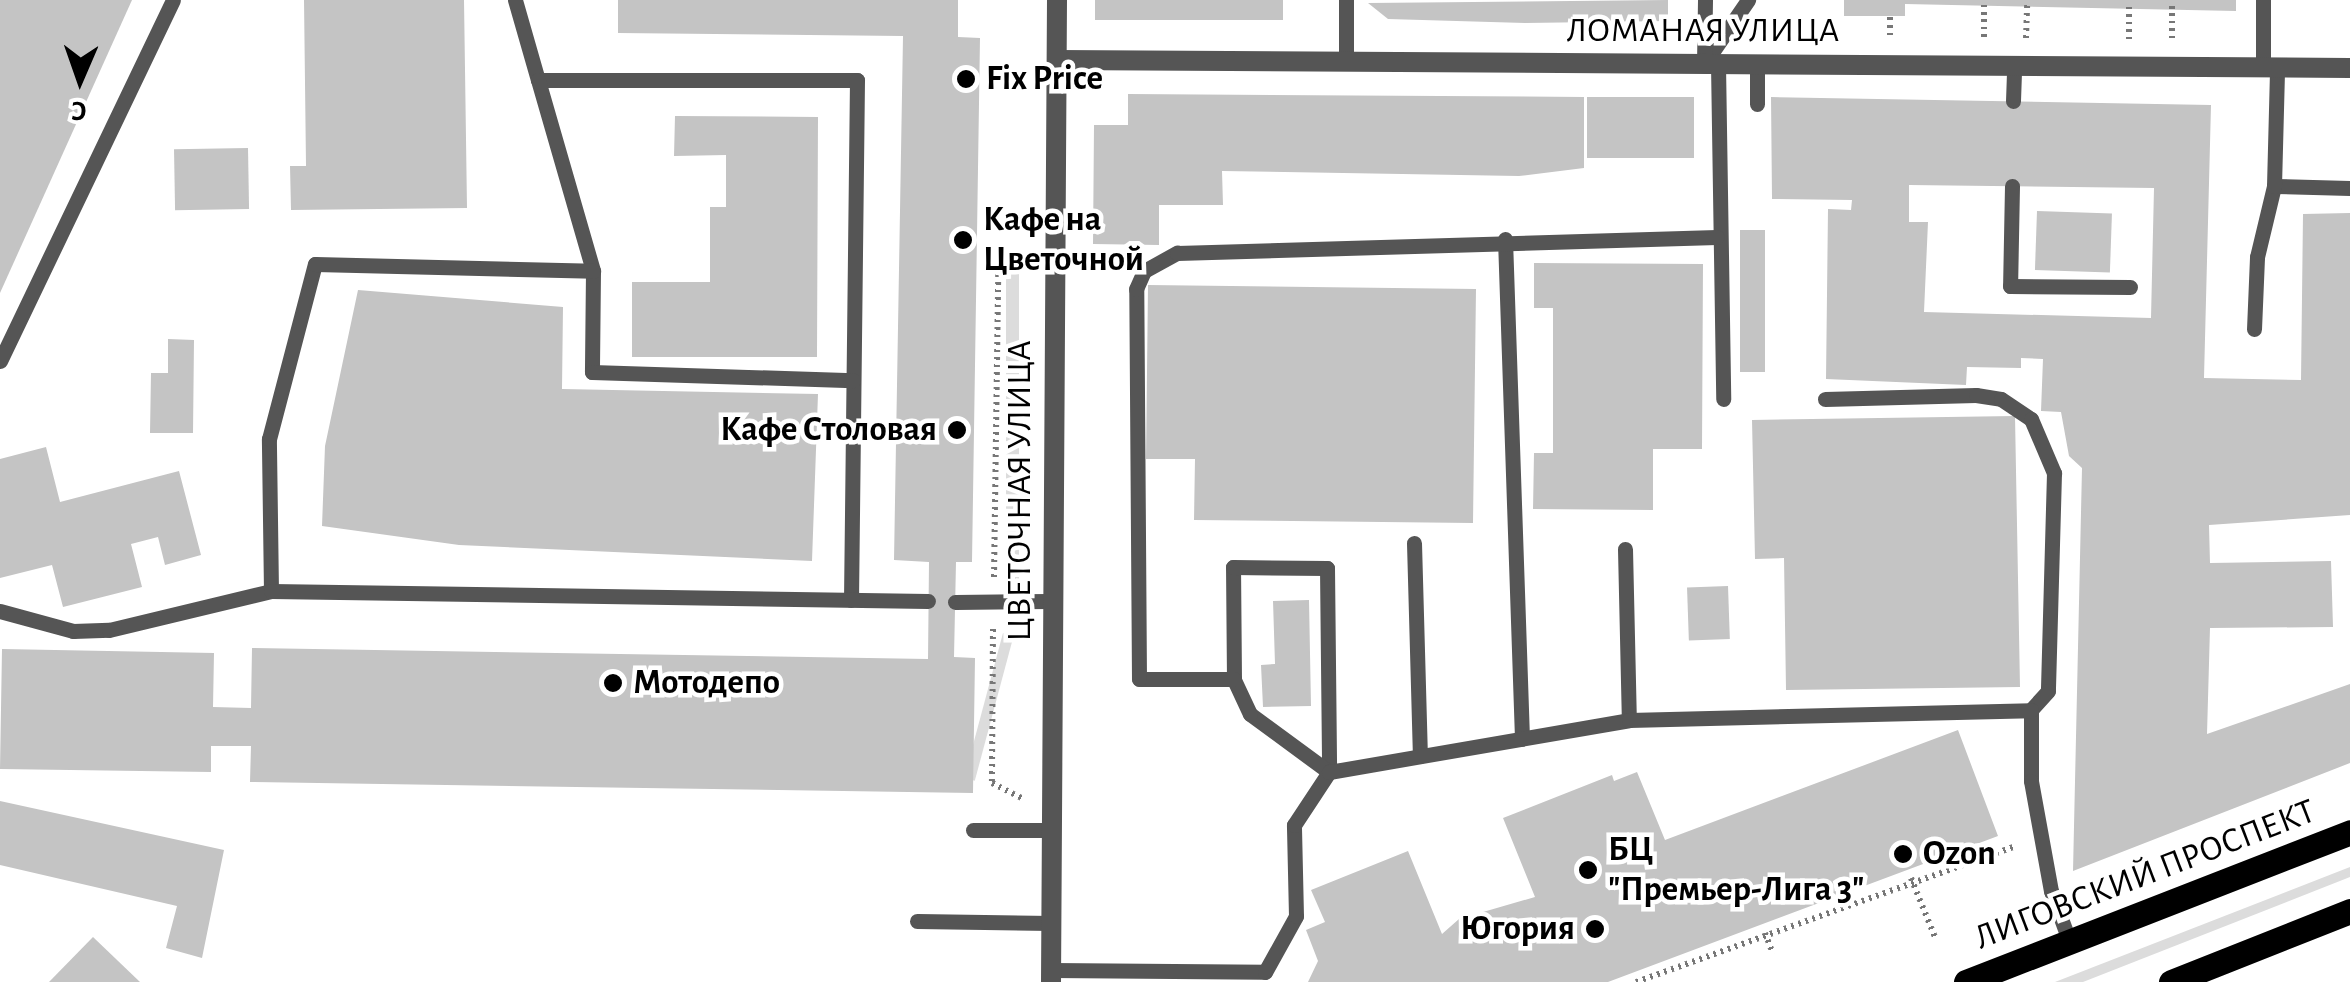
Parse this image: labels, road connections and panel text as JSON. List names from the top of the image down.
{
  "streets": {
    "main road": ["ЛИГОВСКИЙ ПРОСПЕКТ"],
    "street": ["ЛОМАНАЯ УЛИЦА", "ЦВЕТОЧНАЯ УЛИЦА"]
  },
  "crossings": [
    ["ЛОМАНАЯ УЛИЦА", "ЦВЕТОЧНАЯ УЛИЦА"]
  ],
  "places": [
    "Fix Price",
    "Кафе на Цветочной",
    "Кафе Столовая",
    "Мотодепо",
    "Ozon",
    "БЦ \"Премьер-Лига 3\"",
    "Югория"
  ],
  "north": "bottom"
}
